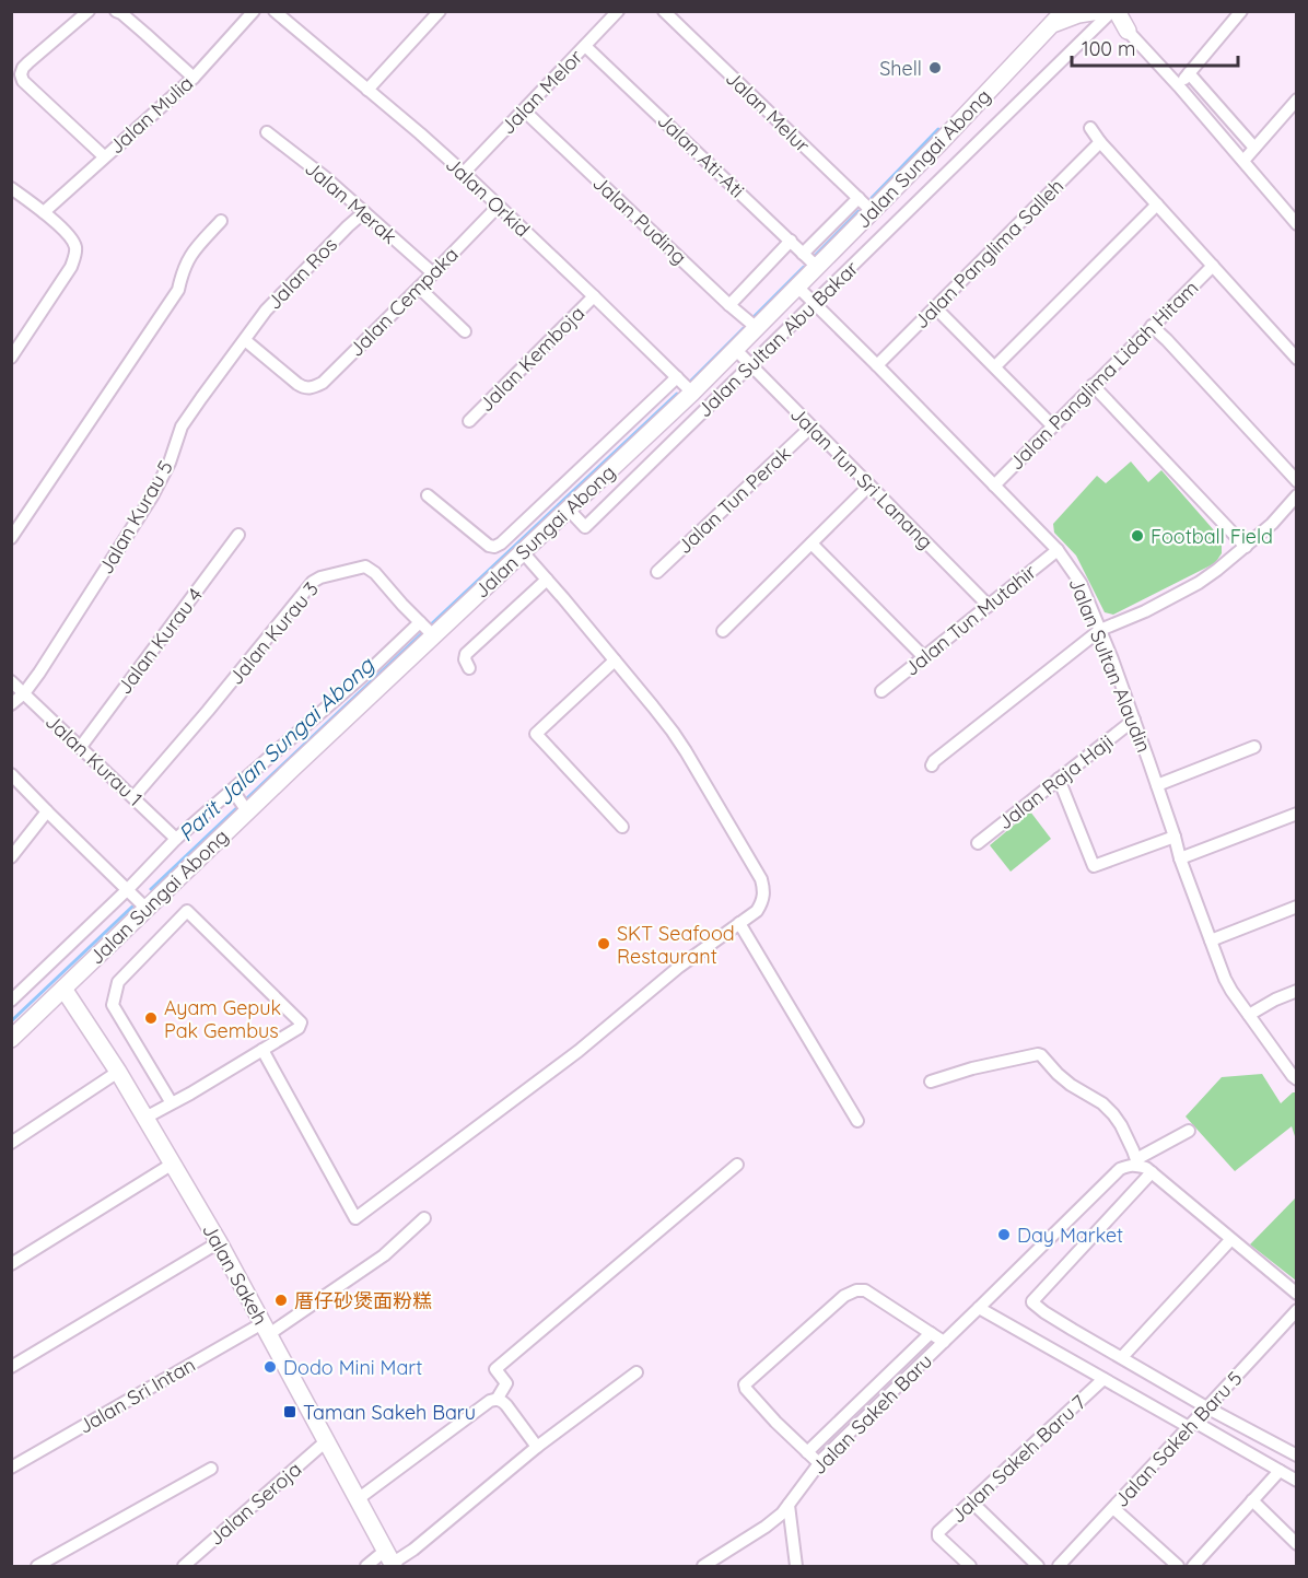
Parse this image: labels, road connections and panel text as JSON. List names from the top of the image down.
{
  "streets": {
    "street": [
      "Jalan Melor",
      "Jalan Melur",
      "Jalan Mulia",
      "Jalan Ati-Ati",
      "Jalan Sungai Abong",
      "Jalan Orkid",
      "Jalan Merak",
      "Jalan Puding",
      "Jalan Panglima Salleh",
      "Jalan Ros",
      "Jalan Cempaka",
      "Jalan Sultan Abu Bakar",
      "Jalan Kemboja",
      "Jalan Panglima Lidah Hitam",
      "Jalan Tun Sri Lanang",
      "Jalan Tun Perak",
      "Jalan Kurau 5",
      "Jalan Tun Mutahir",
      "Jalan Kurau 3",
      "Jalan Kurau 4",
      "Jalan Sultan Alaudin",
      "Jalan Kurau 1",
      "Jalan Raja Haji",
      "Jalan Sakeh",
      "Jalan Sri Intan",
      "Jalan Sakeh Baru",
      "Jalan Sakeh Baru 5",
      "Jalan Sakeh Baru 7",
      "Jalan Seroja"
    ]
  },
  "crossings": [
    ["Jalan Melor", "Jalan Ati-Ati"],
    ["Jalan Melor", "Jalan Orkid"],
    ["Jalan Melor", "Jalan Puding"],
    ["Jalan Melur", "Jalan Sungai Abong"],
    ["Jalan Ati-Ati", "Jalan Sungai Abong"],
    ["Jalan Sungai Abong", "Jalan Orkid"],
    ["Jalan Sungai Abong", "Jalan Puding"],
    ["Jalan Sungai Abong", "Jalan Sultan Abu Bakar"],
    ["Jalan Sungai Abong", "Jalan Tun Sri Lanang"],
    ["Jalan Sungai Abong", "Jalan Kurau 3"],
    ["Jalan Sungai Abong", "Jalan Sultan Alaudin"],
    ["Jalan Sungai Abong", "Jalan Sakeh"],
    ["Jalan Orkid", "Jalan Cempaka"],
    ["Jalan Orkid", "Jalan Kemboja"],
    ["Jalan Merak", "Jalan Ros"],
    ["Jalan Merak", "Jalan Cempaka"],
    ["Jalan Panglima Salleh", "Jalan Sultan Alaudin"],
    ["Jalan Ros", "Jalan Cempaka"],
    ["Jalan Ros", "Jalan Kurau 5"],
    ["Jalan Cempaka", "Jalan Kurau 5"],
    ["Jalan Sultan Abu Bakar", "Jalan Tun Sri Lanang"],
    ["Jalan Sultan Abu Bakar", "Jalan Sultan Alaudin"],
    ["Jalan Panglima Lidah Hitam", "Jalan Sultan Alaudin"],
    ["Jalan Tun Sri Lanang", "Jalan Tun Perak"],
    ["Jalan Tun Sri Lanang", "Jalan Tun Mutahir"],
    ["Jalan Kurau 5", "Jalan Kurau 1"],
    ["Jalan Tun Mutahir", "Jalan Sultan Alaudin"],
    ["Jalan Kurau 3", "Jalan Kurau 1"],
    ["Jalan Kurau 4", "Jalan Kurau 1"],
    ["Jalan Sultan Alaudin", "Jalan Raja Haji"],
    ["Jalan Sakeh", "Jalan Sri Intan"],
    ["Jalan Sakeh", "Jalan Seroja"]
  ],
  "water": ["Parit Jalan Sungai Abong"],
  "places": {
    "other": [
      "Shell",
      "Football Field",
      "SKT Seafood Restaurant",
      "Ayam Gepuk Pak Gembus",
      "Day Market",
      "厝仔砂煲面粉糕",
      "Dodo Mini Mart"
    ],
    "transit": ["Taman Sakeh Baru"]
  },
  "scale_bar": "100 m"
}
